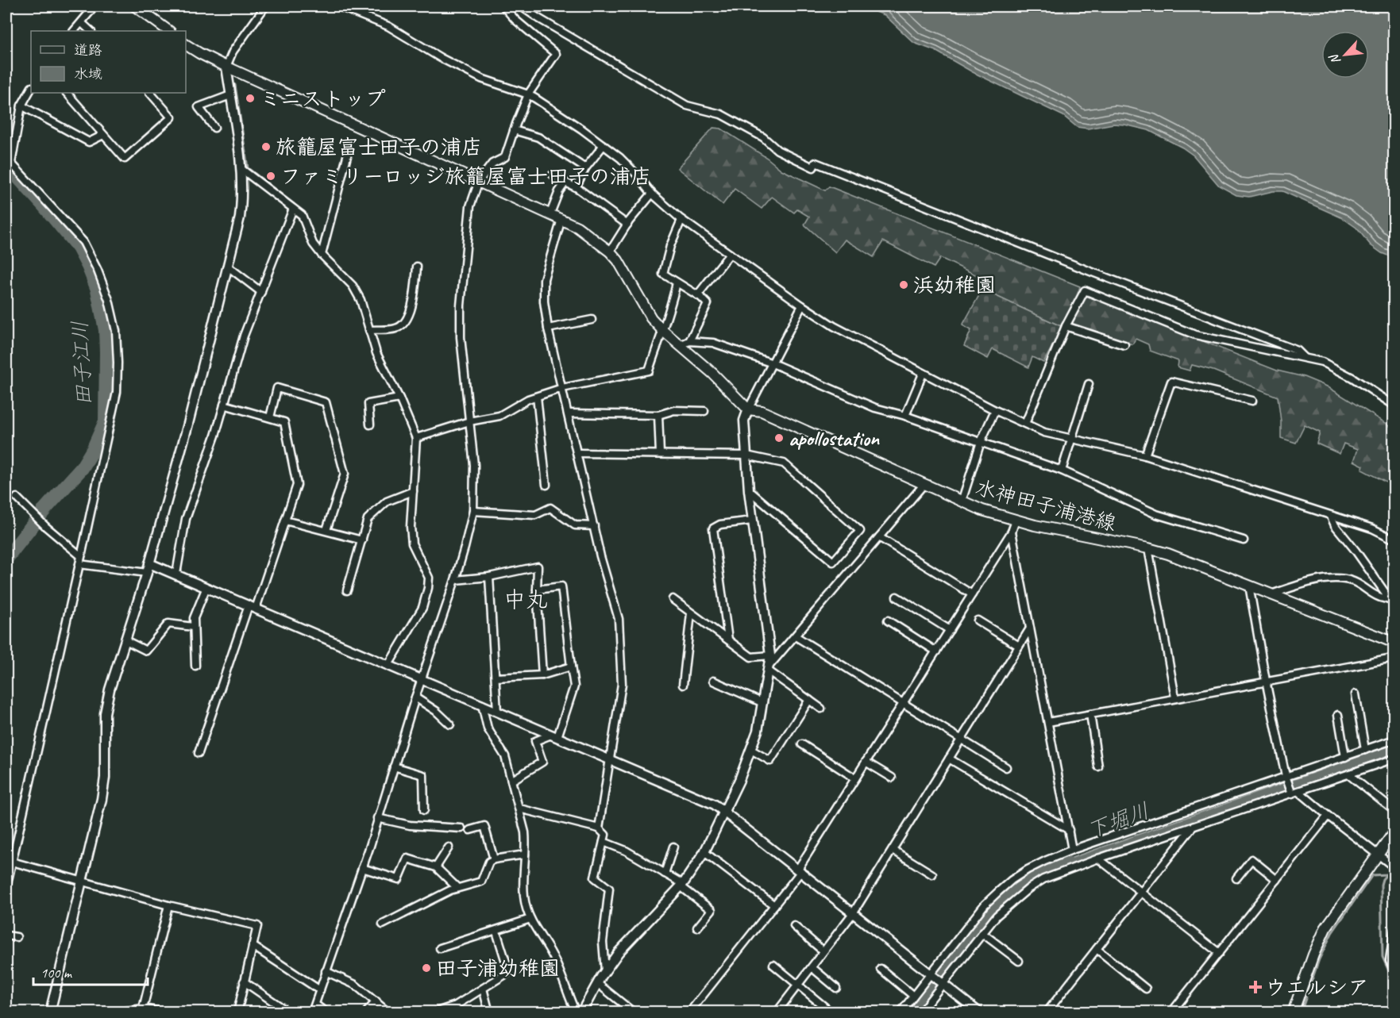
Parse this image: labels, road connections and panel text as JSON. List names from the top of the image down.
{
  "streets": {
    "main road": ["水神田子浦港線"]
  },
  "districts": ["中丸"],
  "water": ["田子江川", "下堀川"],
  "places": {
    "other": [
      "ミニストップ",
      "旅籠屋富士田子の浦店",
      "ファミリーロッジ旅籠屋富士田子の浦店",
      "浜幼稚園",
      "apollostation",
      "田子浦幼稚園"
    ],
    "health": ["ウエルシア"]
  },
  "legend": ["道路", "水域"],
  "scale_bar": "100 m",
  "north": "bottom left"
}
